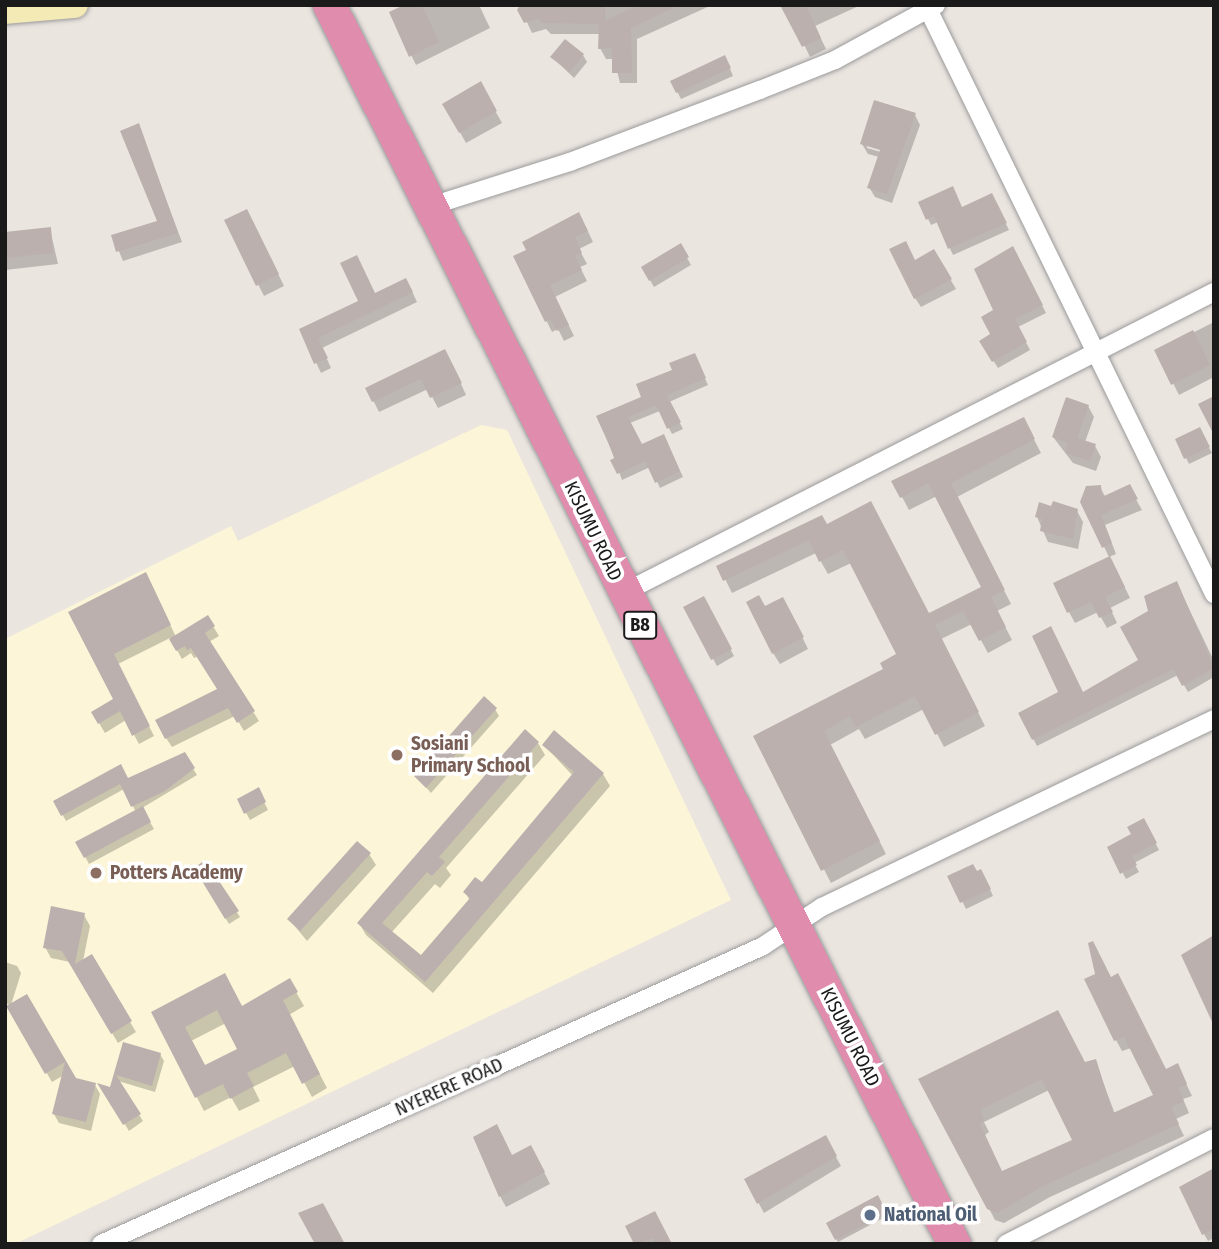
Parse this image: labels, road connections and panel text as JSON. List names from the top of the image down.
{
  "streets": {
    "highway": ["KISUMU ROAD", "B8"],
    "street": ["NYERERE ROAD"]
  },
  "crossings": [
    ["KISUMU ROAD", "NYERERE ROAD"]
  ],
  "places": ["Sosiani Primary School", "Potters Academy", "National Oil"]
}
